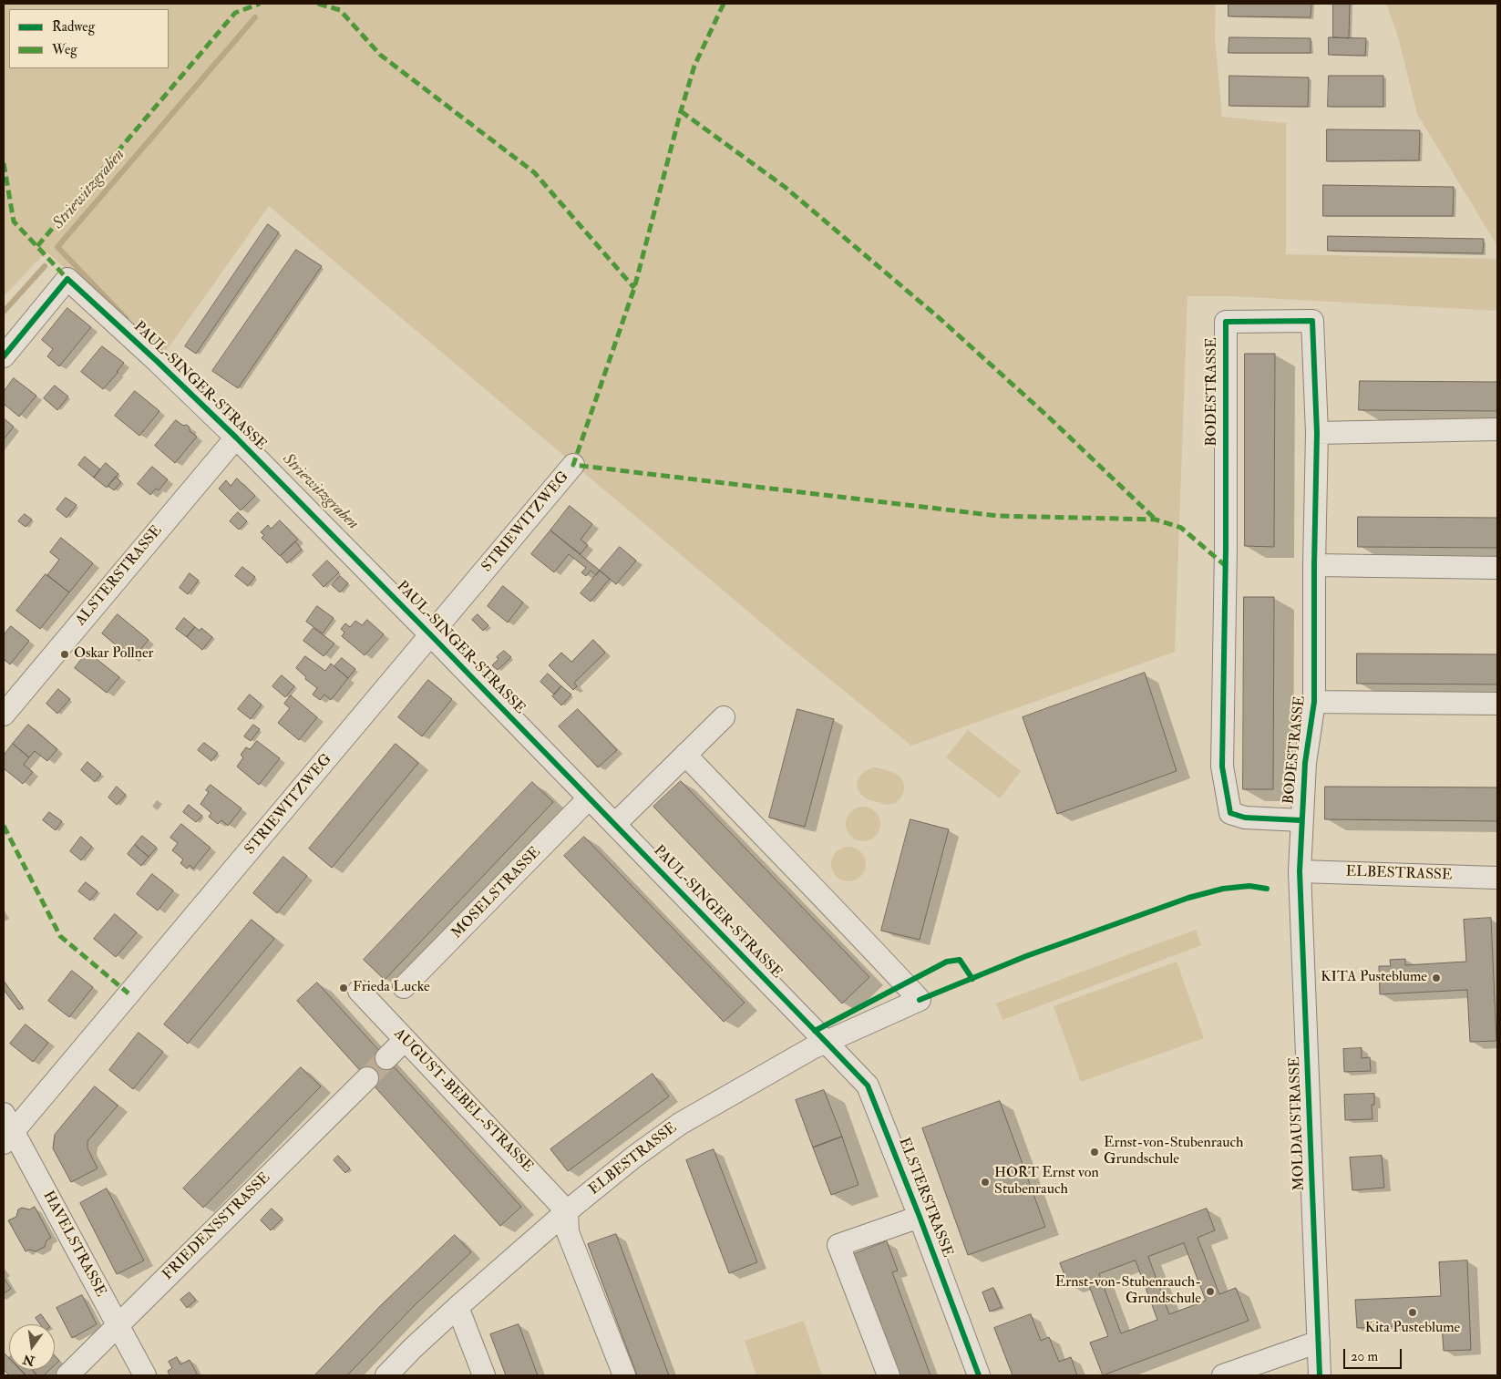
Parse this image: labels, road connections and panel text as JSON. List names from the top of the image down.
{
  "streets": {
    "street": [
      "PAUL-SINGER-STRASSE",
      "BODESTRASSE",
      "STRIEWITZWEG",
      "ALSTERSTRASSE",
      "ELBESTRASSE",
      "MOSELSTRASSE",
      "AUGUST-BEBEL-STRASSE",
      "MOLDAUSTRASSE",
      "ELSTERSTRASSE",
      "FRIEDENSSTRASSE",
      "HAVELSTRASSE"
    ]
  },
  "crossings": [
    ["PAUL-SINGER-STRASSE", "STRIEWITZWEG"],
    ["PAUL-SINGER-STRASSE", "ALSTERSTRASSE"],
    ["PAUL-SINGER-STRASSE", "ELBESTRASSE"],
    ["PAUL-SINGER-STRASSE", "MOSELSTRASSE"],
    ["PAUL-SINGER-STRASSE", "ELSTERSTRASSE"],
    ["BODESTRASSE", "ELBESTRASSE"],
    ["BODESTRASSE", "MOLDAUSTRASSE"],
    ["STRIEWITZWEG", "HAVELSTRASSE"],
    ["ELBESTRASSE", "AUGUST-BEBEL-STRASSE"],
    ["ELBESTRASSE", "MOLDAUSTRASSE"],
    ["ELBESTRASSE", "ELSTERSTRASSE"],
    ["FRIEDENSSTRASSE", "HAVELSTRASSE"]
  ],
  "water": ["Striewitzgraben"],
  "places": [
    "Oskar Pollner",
    "KITA Pusteblume",
    "Frieda Lucke",
    "Ernst-von-Stubenrauch Grundschule",
    "HORT Ernst von Stubenrauch",
    "Ernst-von-Stubenrauch- Grundschule",
    "Kita Pusteblume"
  ],
  "legend": ["Radweg", "Weg"],
  "scale_bar": "20 m",
  "north": "bottom"
}
